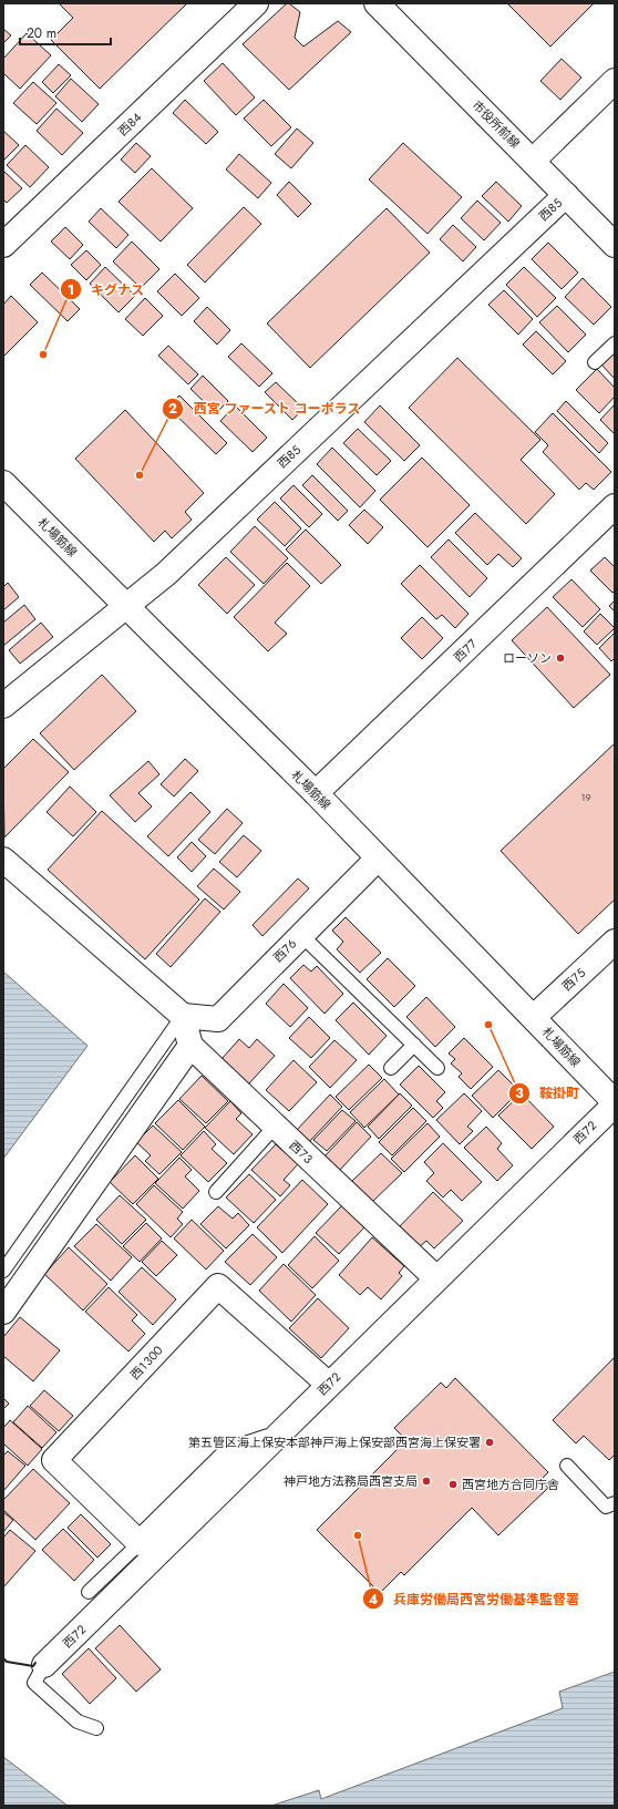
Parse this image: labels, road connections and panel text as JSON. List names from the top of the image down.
{
  "streets": {
    "street": [
      "西８４",
      "市役所前線",
      "西８５",
      "札場筋線",
      "西７７",
      "西７６",
      "西７５",
      "西７２",
      "西７３",
      "西１３００"
    ]
  },
  "crossings": [
    ["市役所前線", "西８５"],
    ["西８５", "札場筋線"],
    ["札場筋線", "西７７"],
    ["札場筋線", "西７６"],
    ["札場筋線", "西７５"],
    ["札場筋線", "西７２"],
    ["西７２", "西７３"],
    ["西７２", "西１３００"]
  ],
  "places": [
    "キグナス",
    "西宮 ファースト コーポラス",
    "ローソン",
    "鞍掛町",
    "第五管区海上保安本部神戸海上保安部西宮海上保安署",
    "神戸地方法務局西宮支局",
    "西宮地方合同庁舎",
    "兵庫労働局西宮労働基準監督署"
  ],
  "house_numbers": ["19"],
  "scale_bar": "20 m"
}
